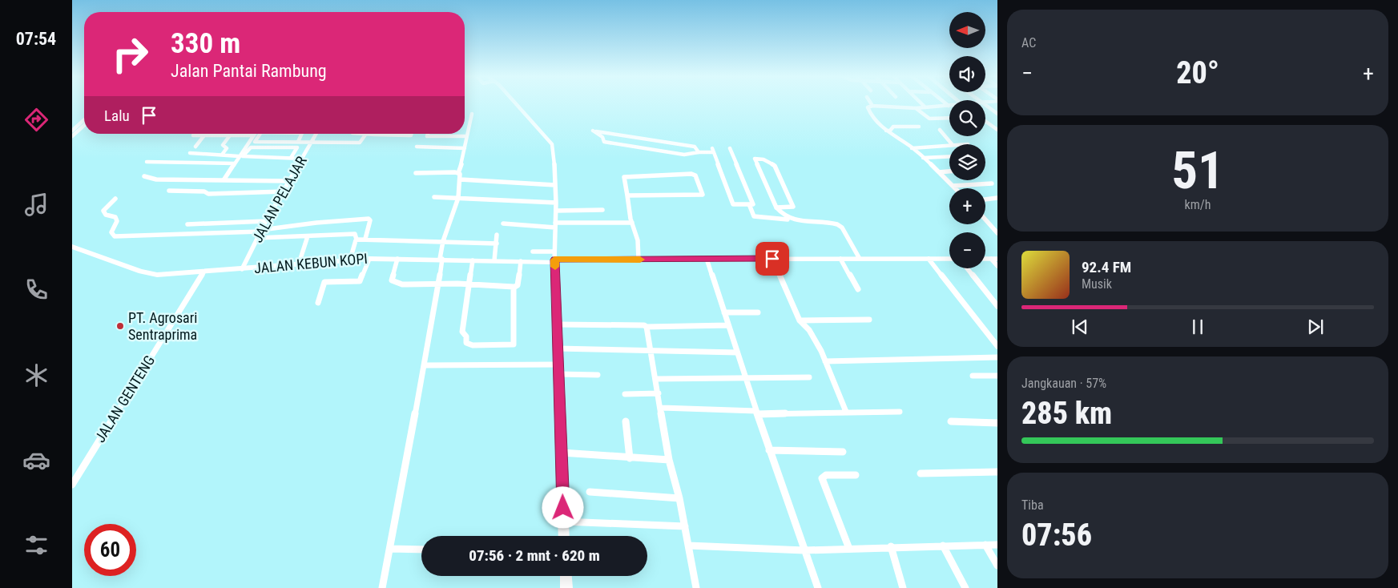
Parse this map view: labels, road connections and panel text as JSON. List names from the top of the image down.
{
  "streets": {
    "main road": ["JALAN KEBUN KOPI"],
    "street": ["JALAN PELAJAR", "JALAN GENTENG"]
  },
  "crossings": [
    ["JALAN PELAJAR", "JALAN KEBUN KOPI"],
    ["JALAN KEBUN KOPI", "JALAN GENTENG"]
  ],
  "places": ["PT. Agrosari Sentraprima"],
  "north": "left",
  "page": {
    "tabs": "07:54",
    "tile": [
      "AC",
      ["51", "km/h"],
      ["Jangkauan · 57%", "285 km"],
      ["Tiba", "07:56"]
    ],
    "map_buttons": ["+", "−"],
    "turn": ["330 m", "Jalan Pantai Rambung"],
    "heat": ["−", "20°", "+"],
    "then": "Lalu",
    "song": ["92.4 FM", "Musik"],
    "limit": "60",
    "trip": "07:56 · 2 mnt · 620 m"
  }
}
